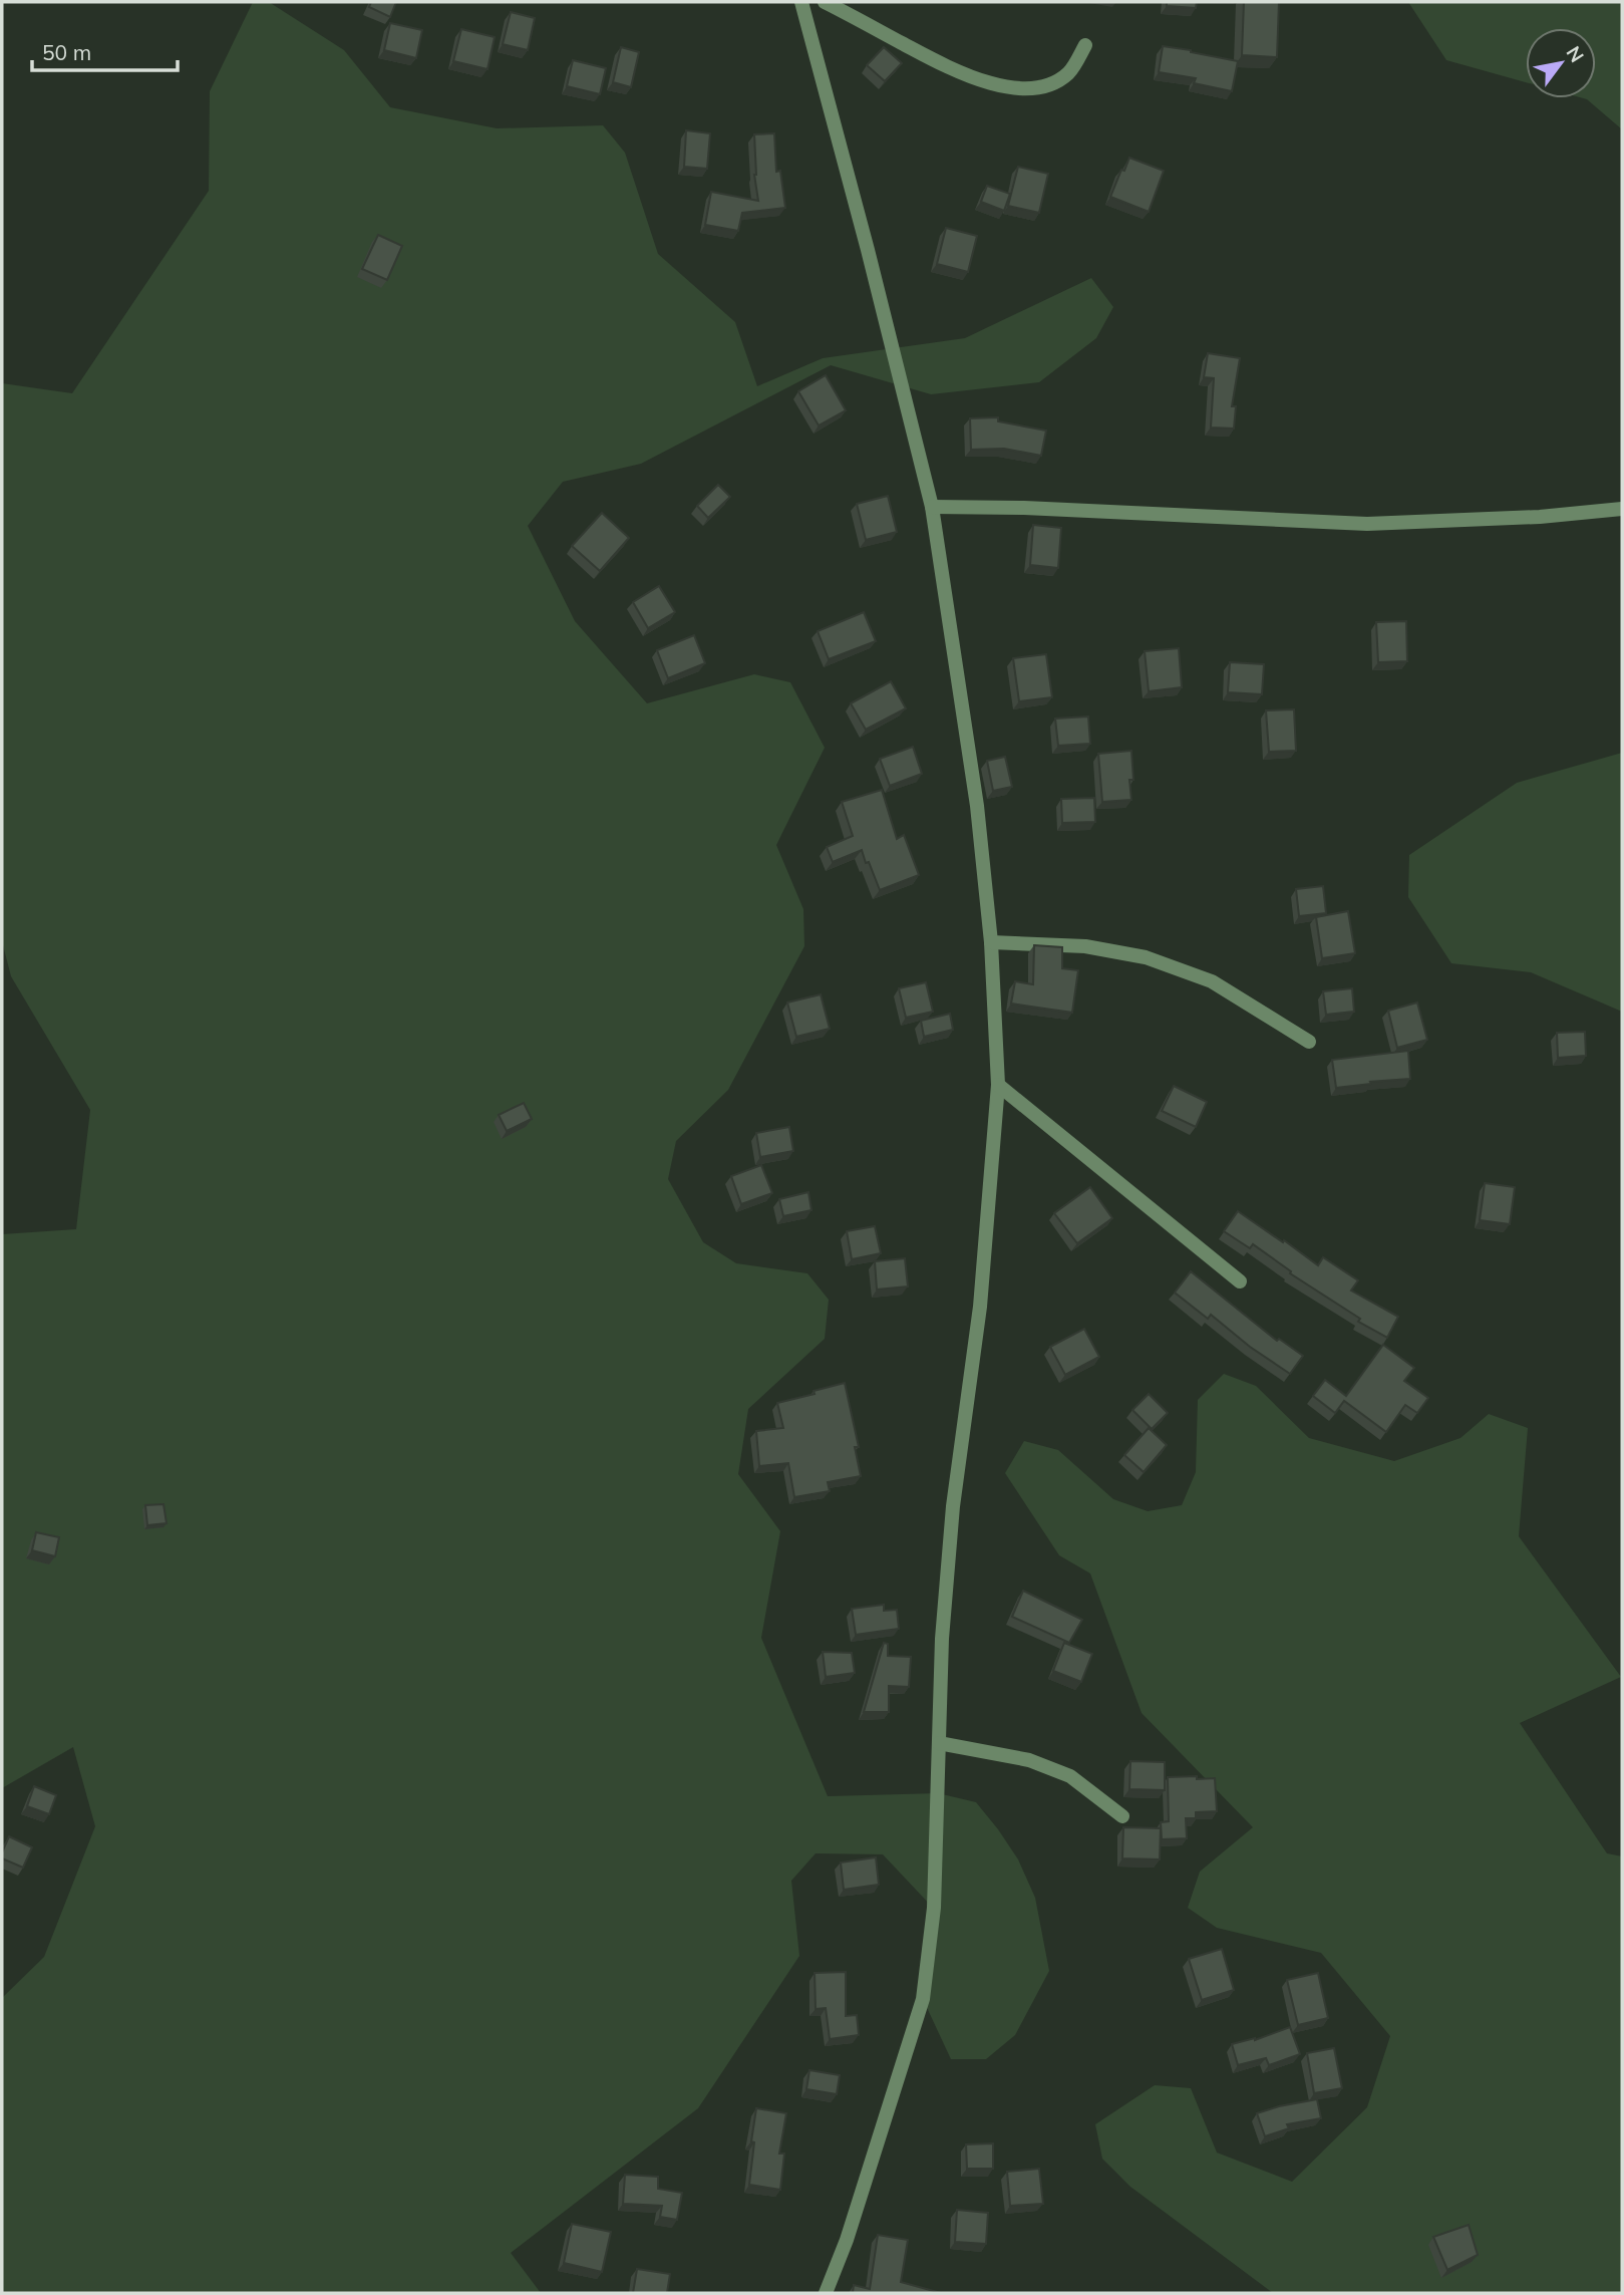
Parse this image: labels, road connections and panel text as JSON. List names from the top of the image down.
{
  "scale_bar": "50 m",
  "north": "top right"
}
